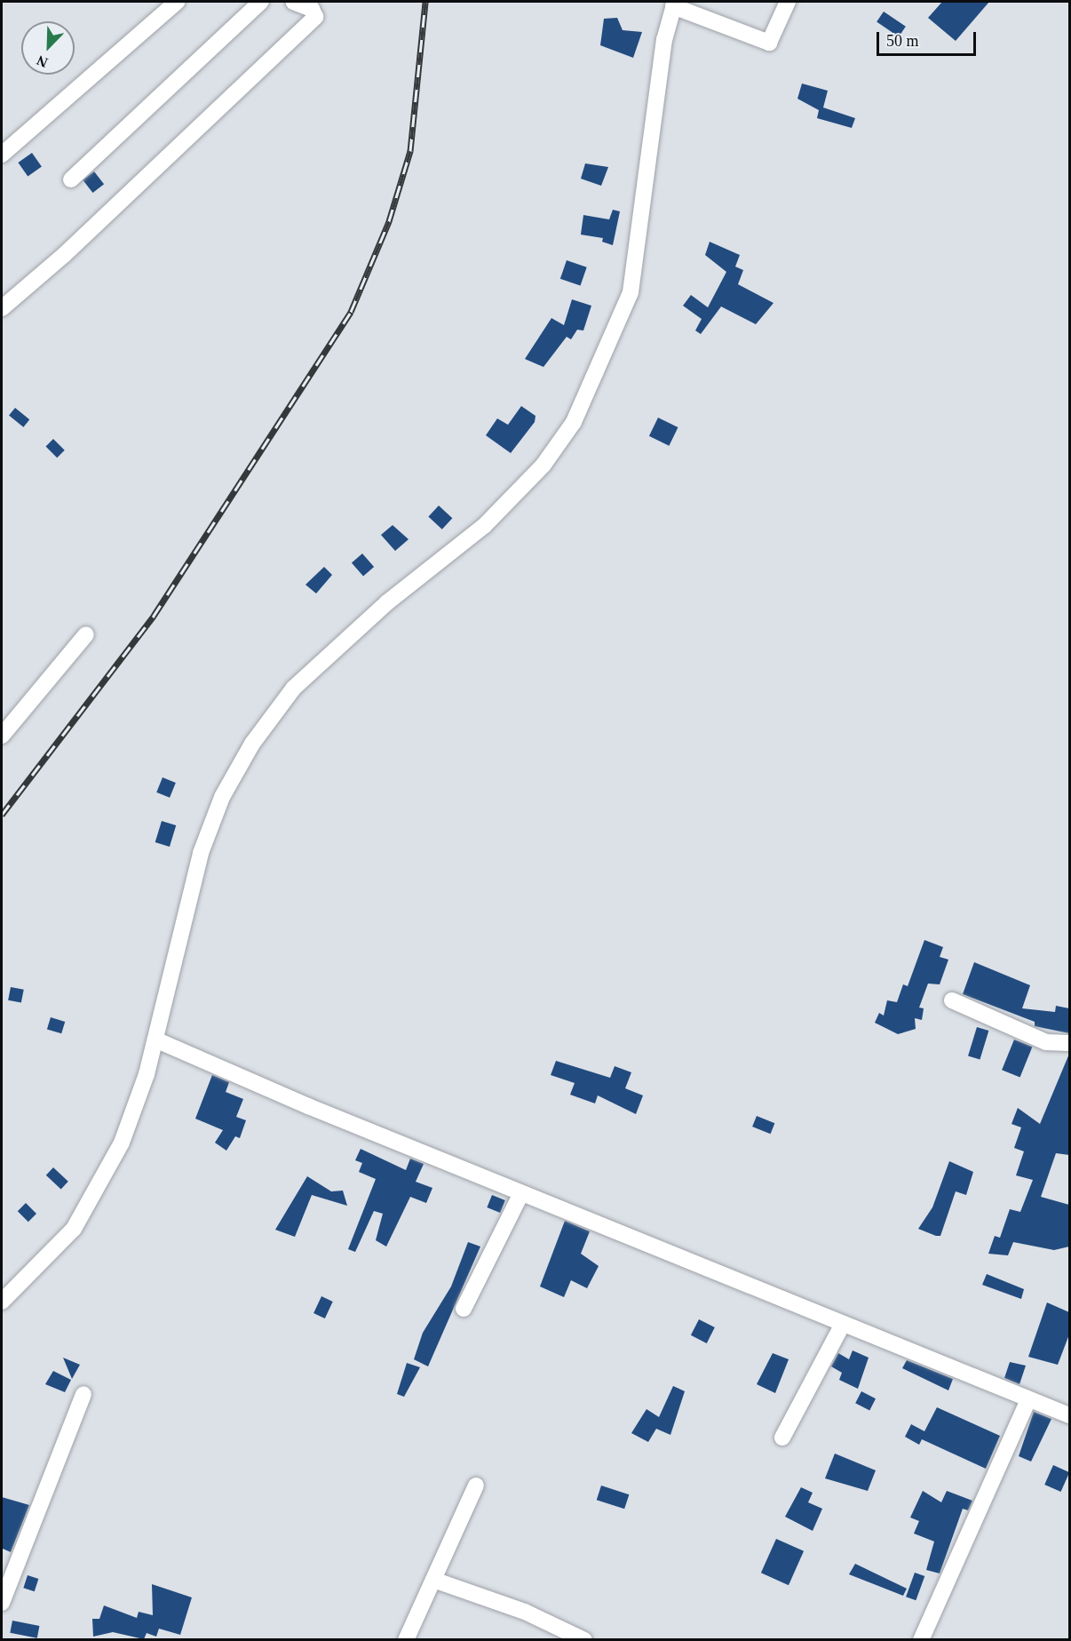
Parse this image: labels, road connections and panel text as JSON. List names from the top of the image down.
{
  "scale_bar": "50 m",
  "north": "bottom left"
}
